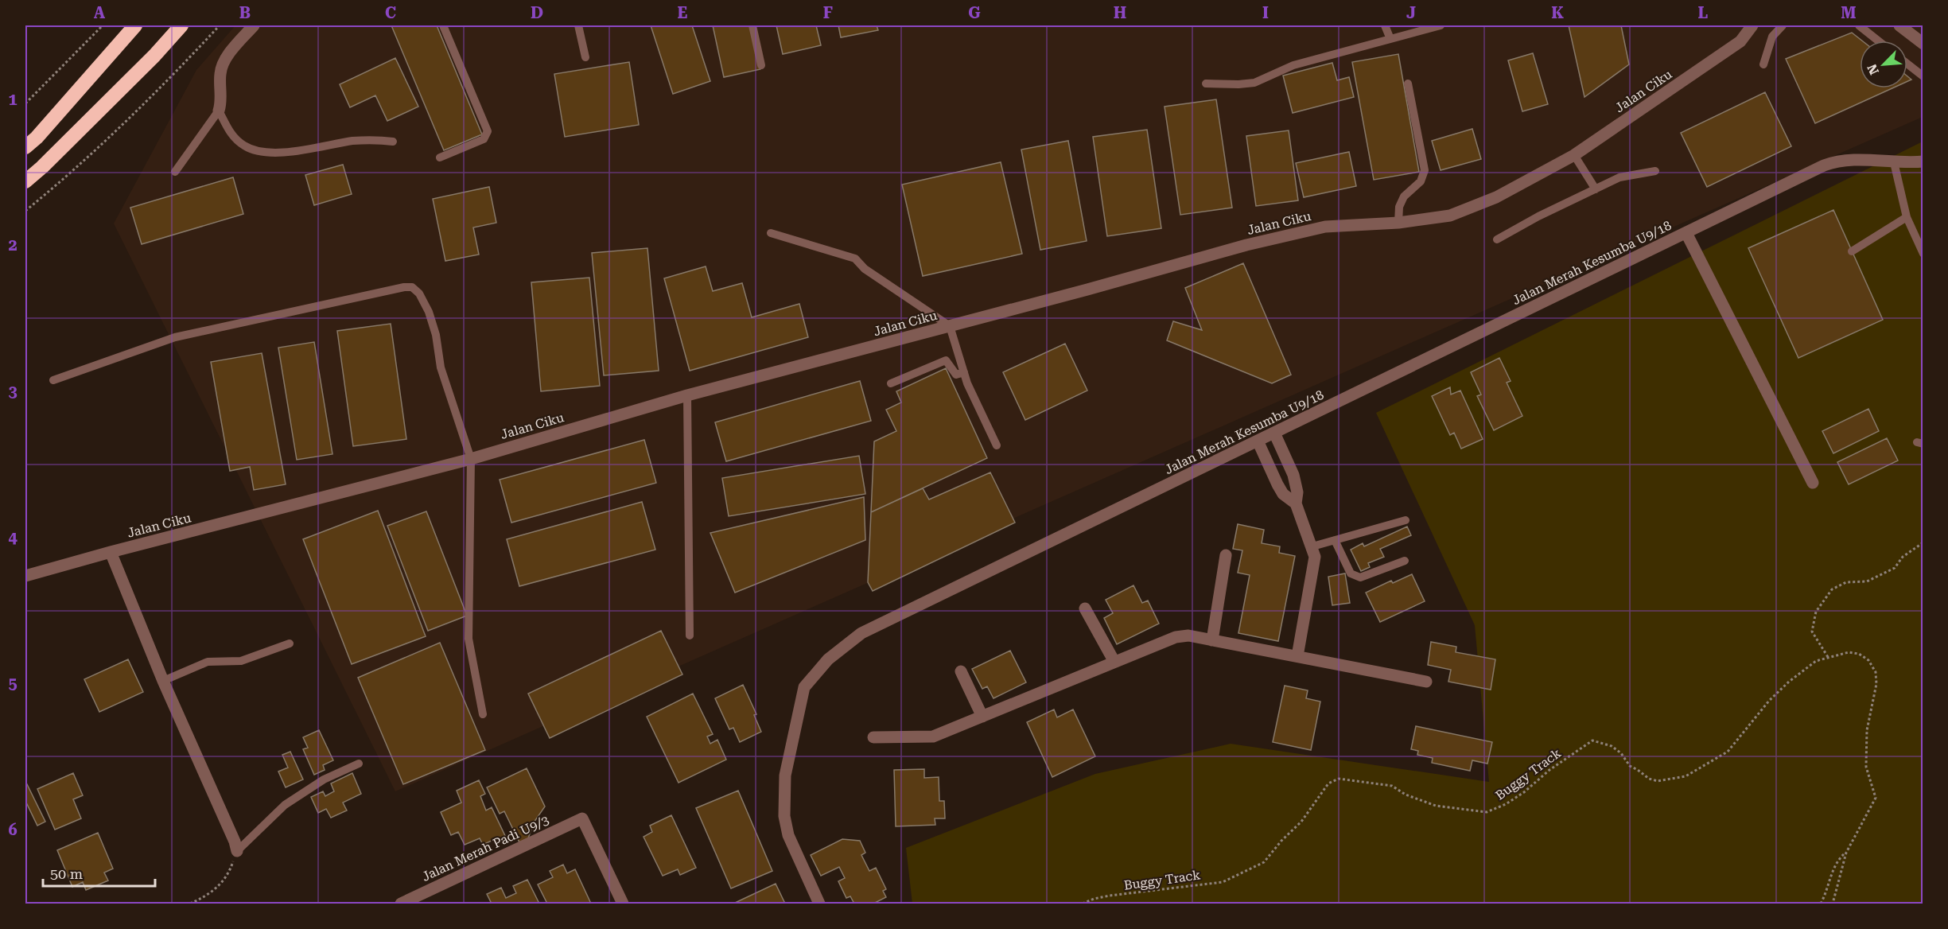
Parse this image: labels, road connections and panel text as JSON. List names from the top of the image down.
{
  "streets": {
    "street": ["Jalan Ciku", "Jalan Merah Kesumba U9/18", "Jalan Merah Padi U9/3"],
    "path": ["Buggy Track"]
  },
  "scale_bar": "50 m",
  "north": "bottom left",
  "grid": {
    "columns": [
      "A",
      "B",
      "C",
      "D",
      "E",
      "F",
      "G",
      "H",
      "I",
      "J",
      "K",
      "L",
      "M"
    ],
    "rows": [
      "1",
      "2",
      "3",
      "4",
      "5",
      "6"
    ]
  }
}
